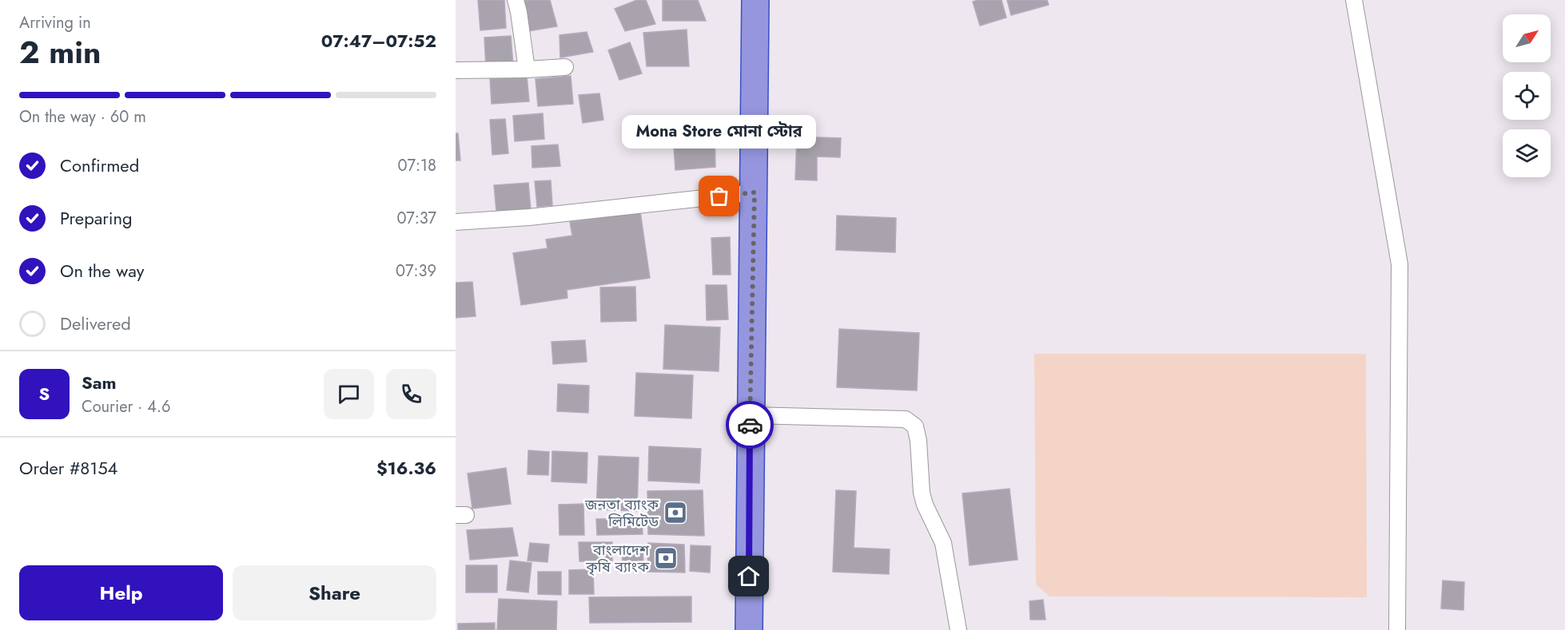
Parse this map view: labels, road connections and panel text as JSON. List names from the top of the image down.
{
  "places": {
    "other": ["Mona Store মোনা স্টোর"],
    "bank": ["জনতা ব্যাংক লিমিটেড", "বাংলাদেশ কৃষি ব্যাংক"]
  },
  "north": "top right",
  "page": {
    "heading": ["2 min", "Arriving in", "07:47–07:52"],
    "panel": [
      "Sam",
      "Courier · 4.6",
      "Order #8154",
      "$16.36"
    ],
    "bar": "On the way · 60 m",
    "bubble": "Mona Store মোনা স্টোর",
    "list": [
      ["Confirmed", "07:18"],
      ["Preparing", "07:37"],
      ["On the way", "07:39"],
      "Delivered"
    ],
    "round": "S",
    "buttons": ["Help", "Share"]
  }
}
